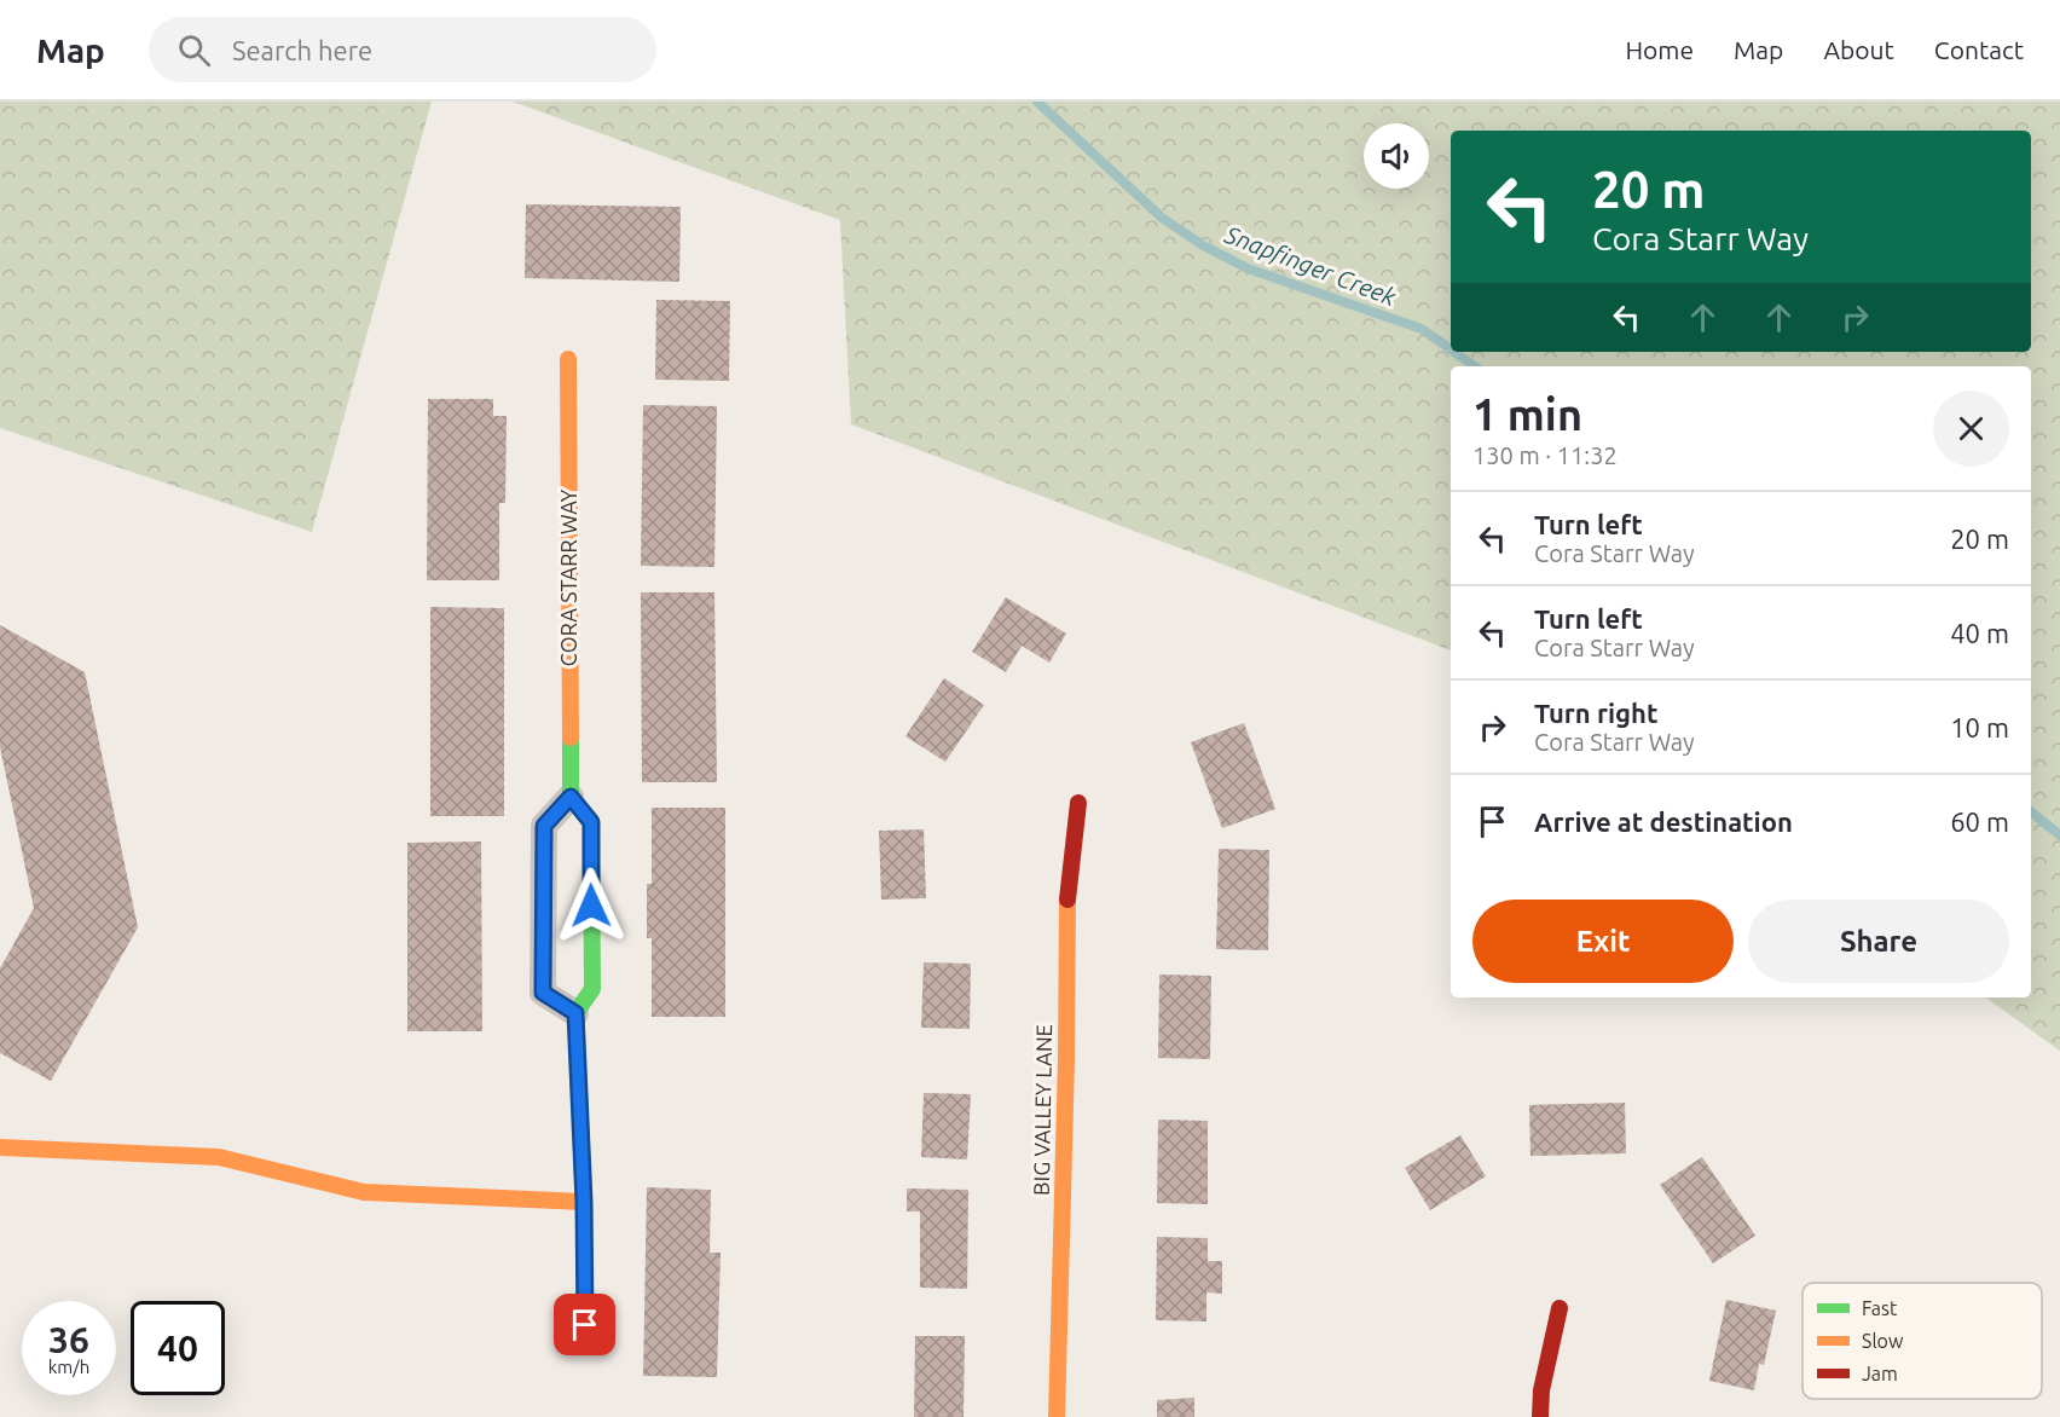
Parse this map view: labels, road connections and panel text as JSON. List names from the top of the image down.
{
  "streets": {
    "street": ["CORA STARR WAY", "BIG VALLEY LANE"]
  },
  "water": ["Snapfinger Creek"],
  "legend": ["Fast", "Slow", "Jam"],
  "page": {
    "header": "Map",
    "search": "Search here",
    "nav": [
      "Home",
      "Map",
      "About",
      "Contact"
    ],
    "turn": ["20 m", "Cora Starr Way"],
    "heading": ["1 min", "130 m · 11:32"],
    "list": [
      {
        "name": "Turn left",
        "note": "Cora Starr Way",
        "value": "20 m"
      },
      {
        "name": "Turn left",
        "note": "Cora Starr Way",
        "value": "40 m"
      },
      {
        "name": "Turn right",
        "note": "Cora Starr Way",
        "value": "10 m"
      },
      {
        "name": "Arrive at destination",
        "value": "60 m"
      }
    ],
    "buttons": ["Exit", "Share"],
    "speed": "36 km/h",
    "limit": "40"
  }
}
